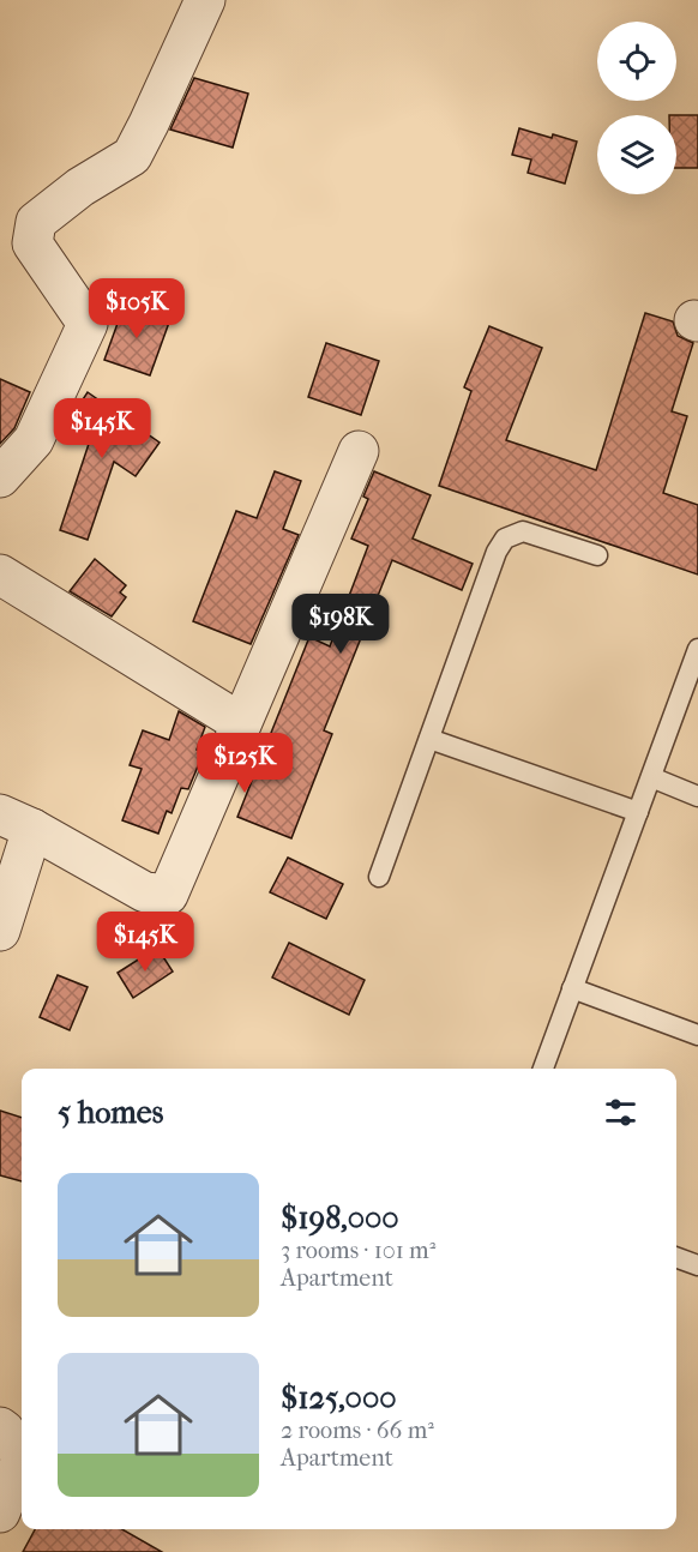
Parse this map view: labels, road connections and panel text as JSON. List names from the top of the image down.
{
  "page": {
    "price": [
      "$105K",
      "$145K",
      "$198K",
      "$125K",
      "$145K"
    ],
    "heading": "5 homes",
    "list": [
      {
        "name": "$198,000",
        "note": "3 rooms · 101 m² · Apartment"
      },
      {
        "name": "$125,000",
        "note": "2 rooms · 66 m² · Apartment"
      }
    ]
  }
}
